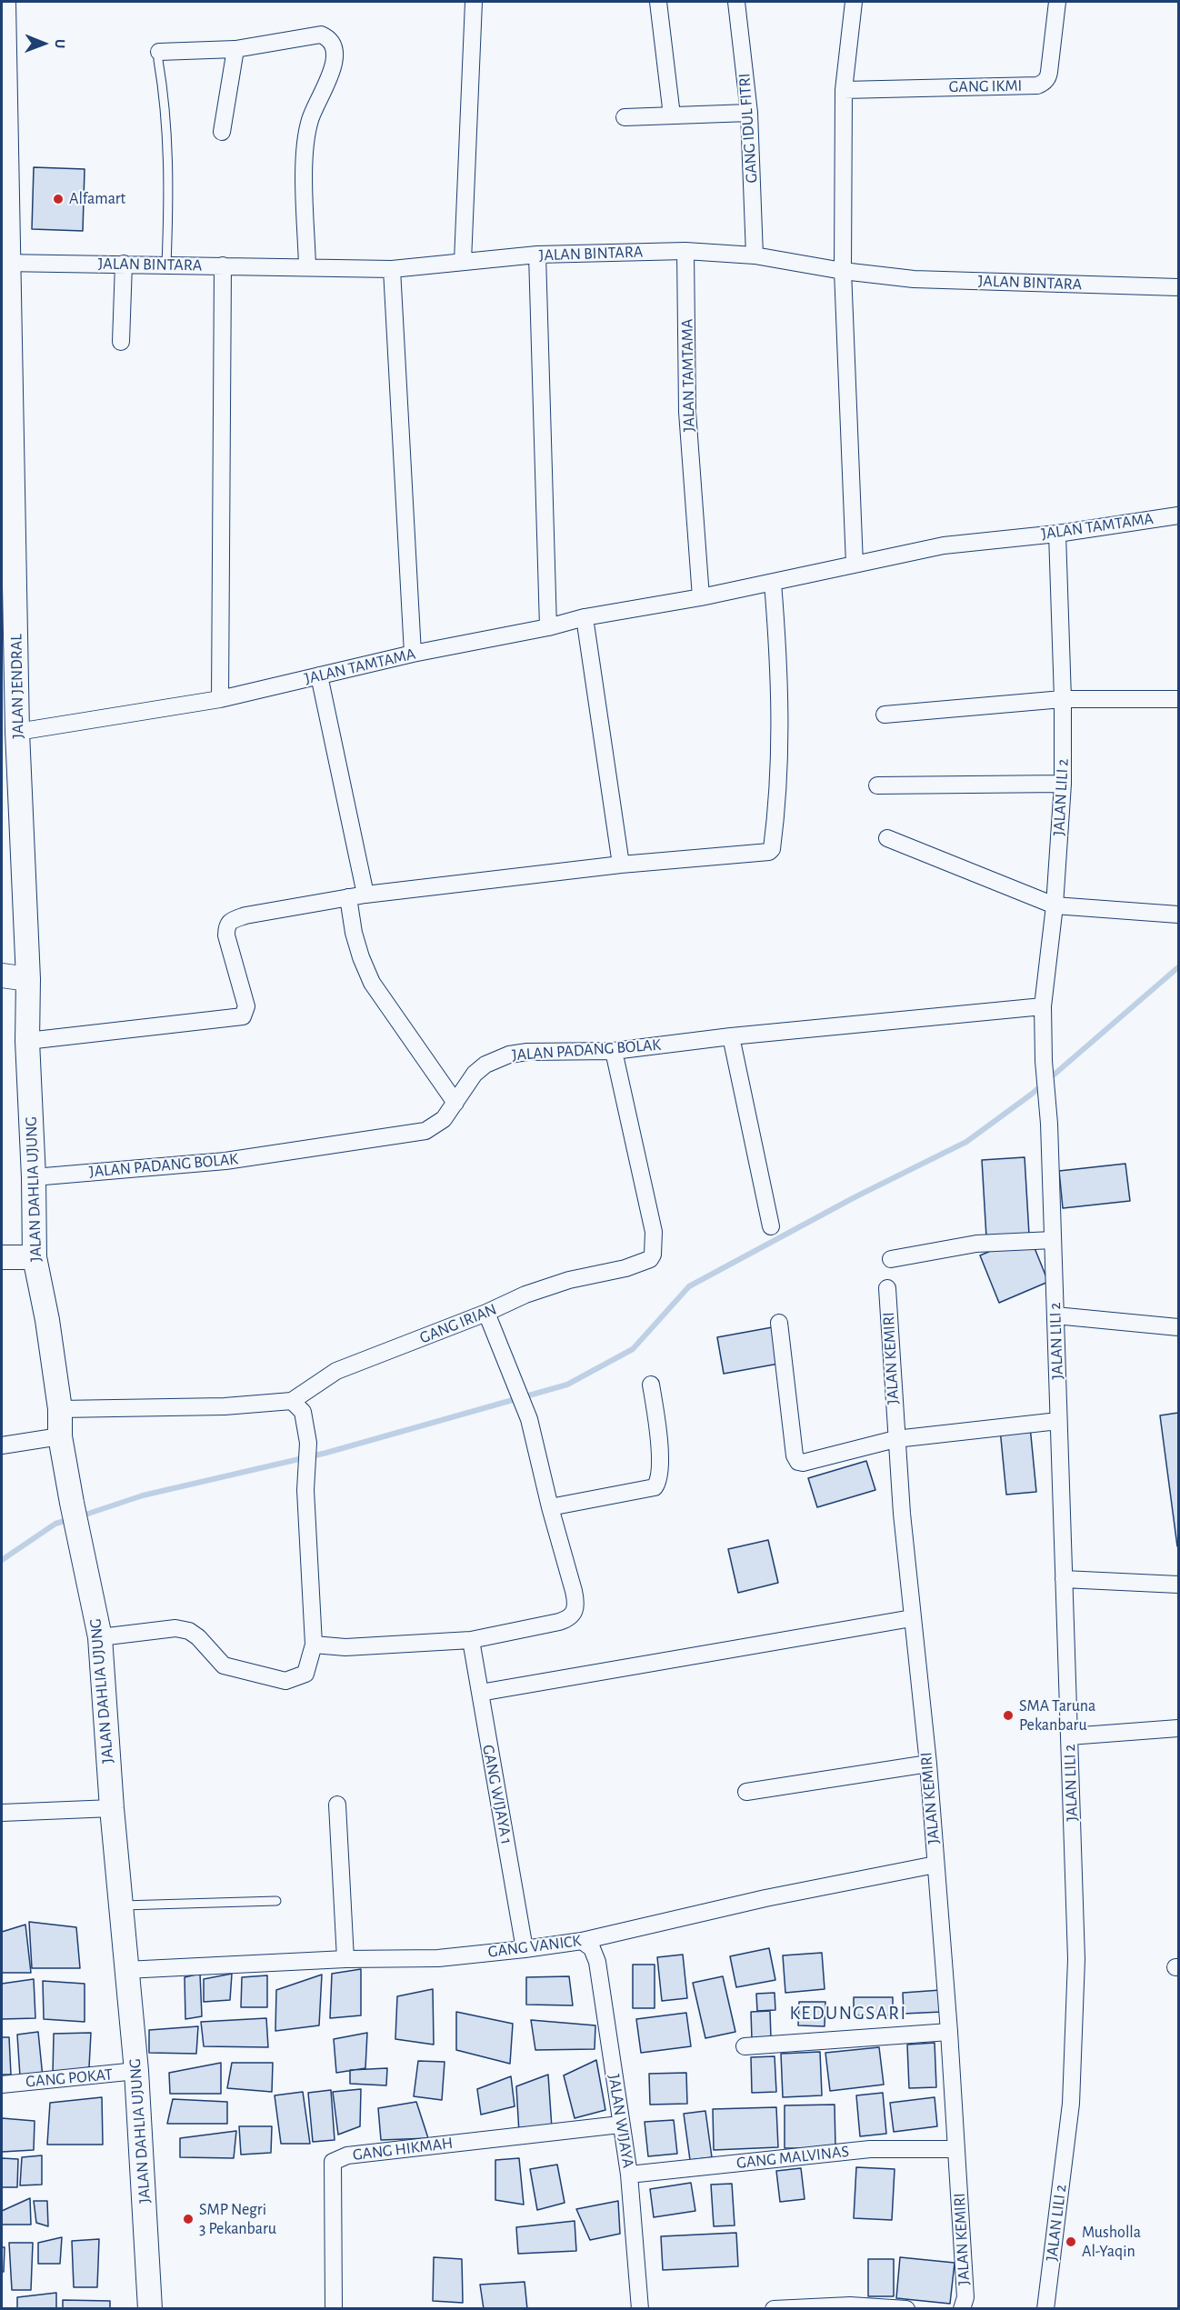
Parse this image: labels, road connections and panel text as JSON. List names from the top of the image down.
{
  "streets": {
    "main road": ["JALAN JENDRAL", "JALAN DAHLIA UJUNG"],
    "street": [
      "GANG IKMI",
      "GANG IDUL FITRI",
      "JALAN BINTARA",
      "JALAN TAMTAMA",
      "JALAN LILI 2",
      "JALAN PADANG BOLAK",
      "GANG IRIAN",
      "JALAN KEMIRI",
      "GANG WIJAYA 1",
      "GANG VANICK",
      "GANG POKAT",
      "JALAN WIJAYA",
      "GANG HIKMAH",
      "GANG MALVINAS"
    ]
  },
  "crossings": [
    ["GANG IDUL FITRI", "JALAN BINTARA"],
    ["JALAN BINTARA", "JALAN TAMTAMA"],
    ["JALAN BINTARA", "JALAN JENDRAL"],
    ["JALAN TAMTAMA", "JALAN JENDRAL"],
    ["JALAN TAMTAMA", "JALAN LILI 2"],
    ["JALAN JENDRAL", "JALAN DAHLIA UJUNG"],
    ["JALAN LILI 2", "JALAN PADANG BOLAK"],
    ["JALAN PADANG BOLAK", "JALAN DAHLIA UJUNG"],
    ["JALAN PADANG BOLAK", "GANG IRIAN"],
    ["JALAN DAHLIA UJUNG", "GANG IRIAN"],
    ["JALAN DAHLIA UJUNG", "GANG VANICK"],
    ["JALAN DAHLIA UJUNG", "GANG POKAT"],
    ["JALAN KEMIRI", "GANG VANICK"],
    ["JALAN KEMIRI", "GANG MALVINAS"],
    ["GANG WIJAYA 1", "GANG VANICK"],
    ["GANG VANICK", "JALAN WIJAYA"],
    ["JALAN WIJAYA", "GANG HIKMAH"],
    ["JALAN WIJAYA", "GANG MALVINAS"]
  ],
  "districts": ["KEDUNGSARI"],
  "places": [
    "Alfamart",
    "SMA Taruna Pekanbaru",
    "SMP Negri 3 Pekanbaru",
    "Musholla Al-Yaqin"
  ],
  "north": "right"
}
